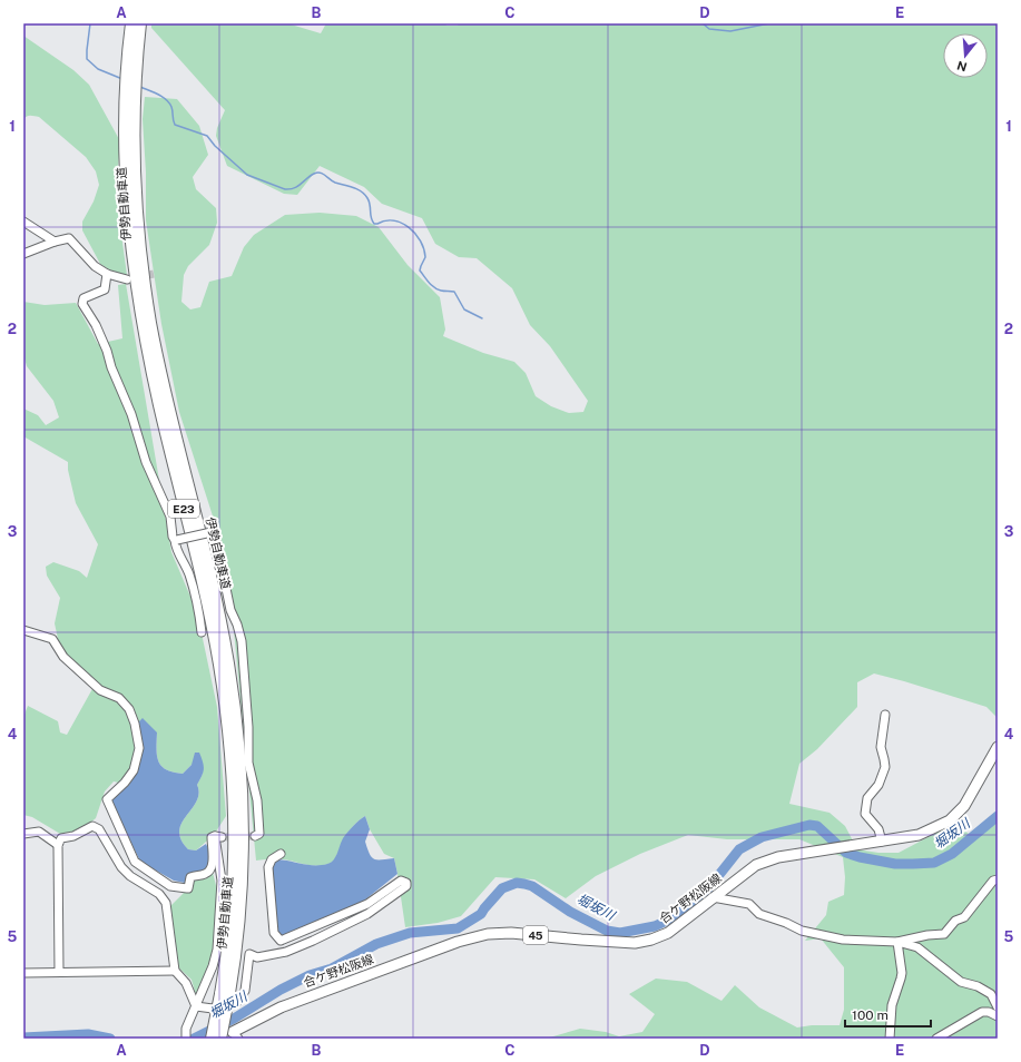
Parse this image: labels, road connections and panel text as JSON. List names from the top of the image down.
{
  "streets": {
    "highway": ["伊勢自動車道", "E23"],
    "main road": ["合ケ野松阪線", "45"]
  },
  "water": ["堀坂川"],
  "scale_bar": "100 m",
  "north": "bottom",
  "grid": {
    "columns": [
      "A",
      "B",
      "C",
      "D",
      "E"
    ],
    "rows": [
      "1",
      "2",
      "3",
      "4",
      "5"
    ]
  }
}
